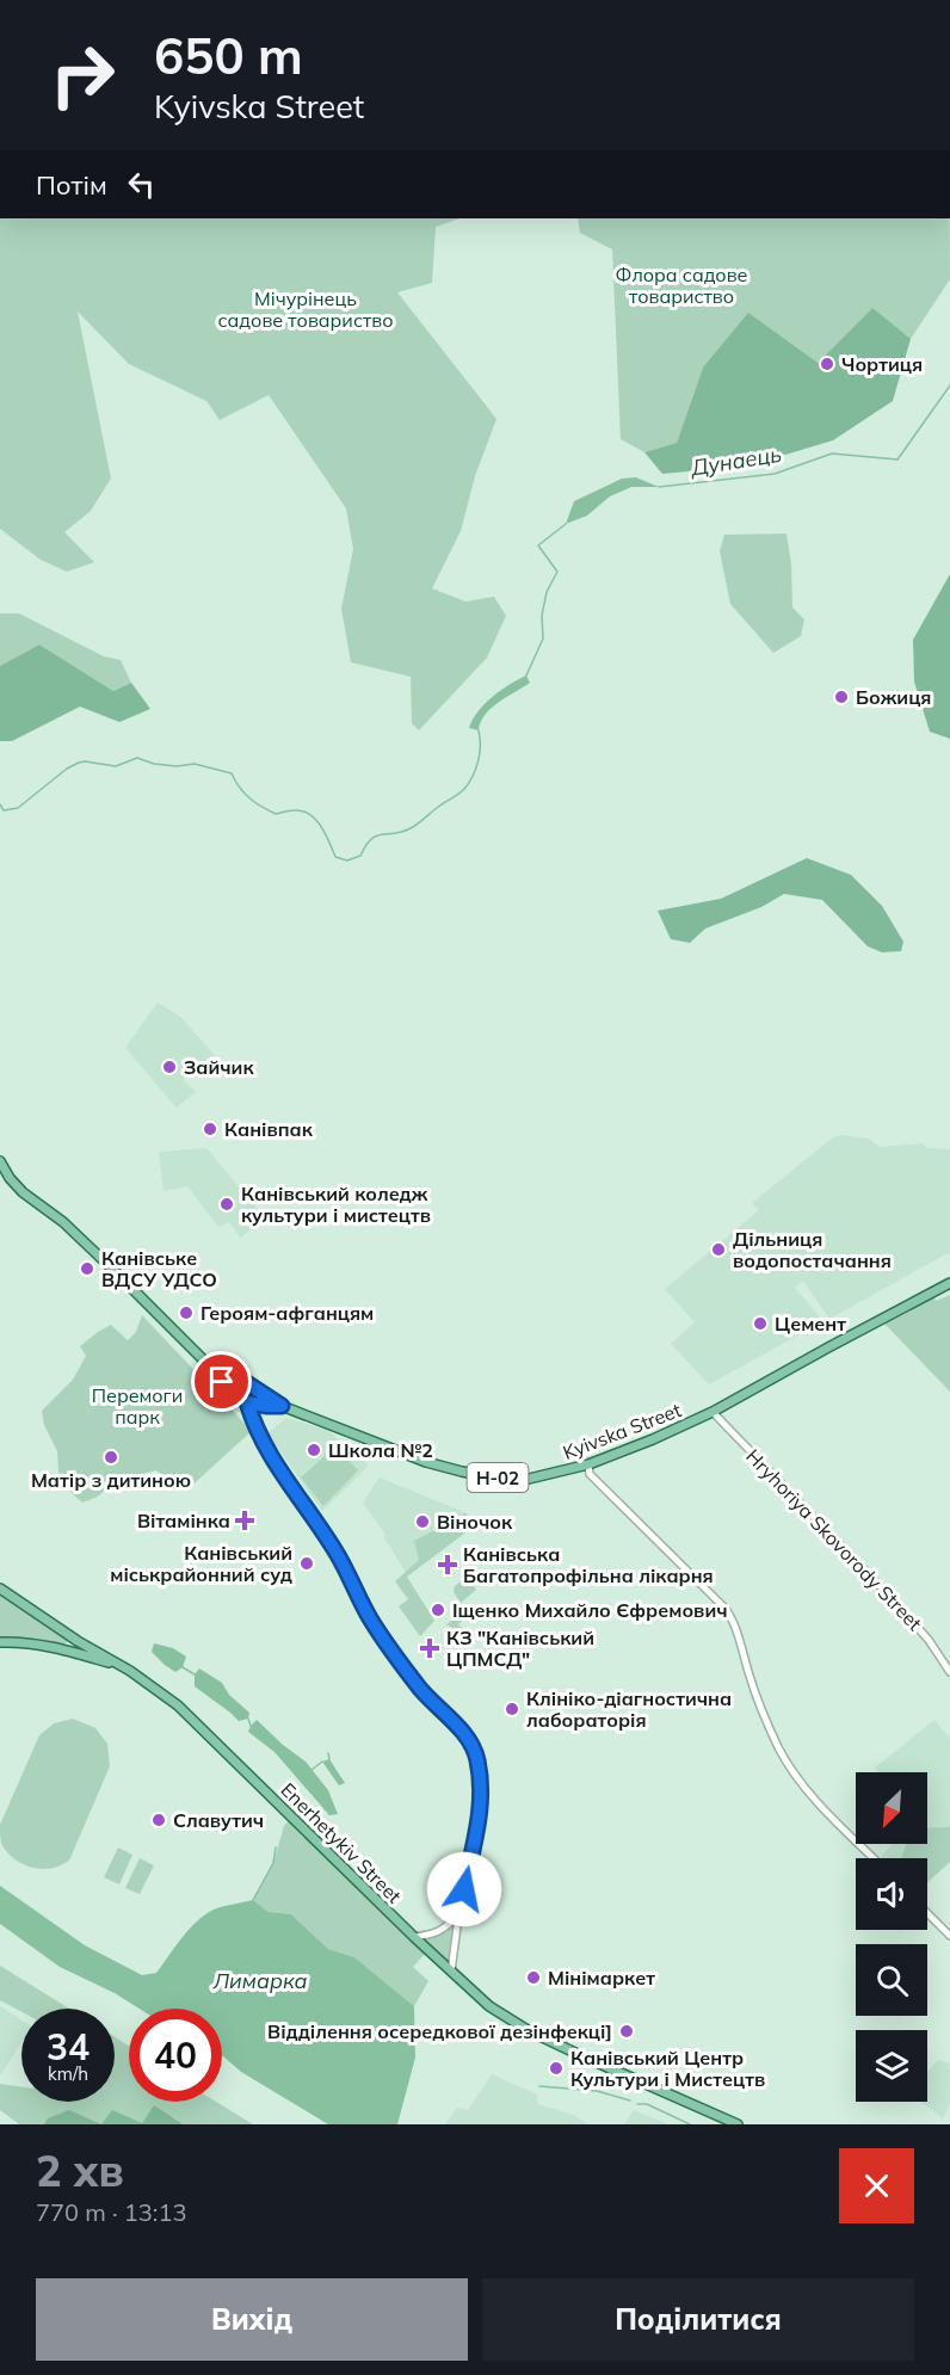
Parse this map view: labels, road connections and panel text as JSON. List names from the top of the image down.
{
  "streets": {
    "main road": ["Kyivska Street", "Н-02", "Enerhetykiv Street"],
    "street": ["Hryhoriya Skovorody Street"]
  },
  "crossings": [
    ["Kyivska Street", "Hryhoriya Skovorody Street"]
  ],
  "water": ["Дунаець", "Лимарка"],
  "parks": ["Флора садове товариство", "Мічурінець садове товариство", "Перемоги парк"],
  "places": {
    "other": [
      "Чортиця",
      "Божиця",
      "Зайчик",
      "Канівпак",
      "Канівський коледж культури і мистецтв",
      "Дільниця водопостачання",
      "Канівське ВДСУ УДСО",
      "Героям-афганцям",
      "Цемент",
      "Школа №2",
      "Матір з дитиною",
      "Віночок",
      "Канівський міськрайонний суд",
      "Іщенко Михайло Єфремович",
      "Клініко-діагностична лабораторія",
      "Славутич",
      "Мінімаркет",
      "Відділення осередкової дезінфекці]",
      "Канівський Центр Культури і Мистецтв"
    ],
    "health": ["Вітамінка", "Канівська Багатопрофільна лікарня", "КЗ \"Канівський ЦПМСД\""]
  },
  "north": "bottom left",
  "page": {
    "turn": ["650 m", "Kyivska Street"],
    "then": "Потім",
    "speed": "34 km/h",
    "limit": "40",
    "heading": ["2 хв", "770 m · 13:13"],
    "buttons": ["Вихід", "Поділитися"]
  }
}
